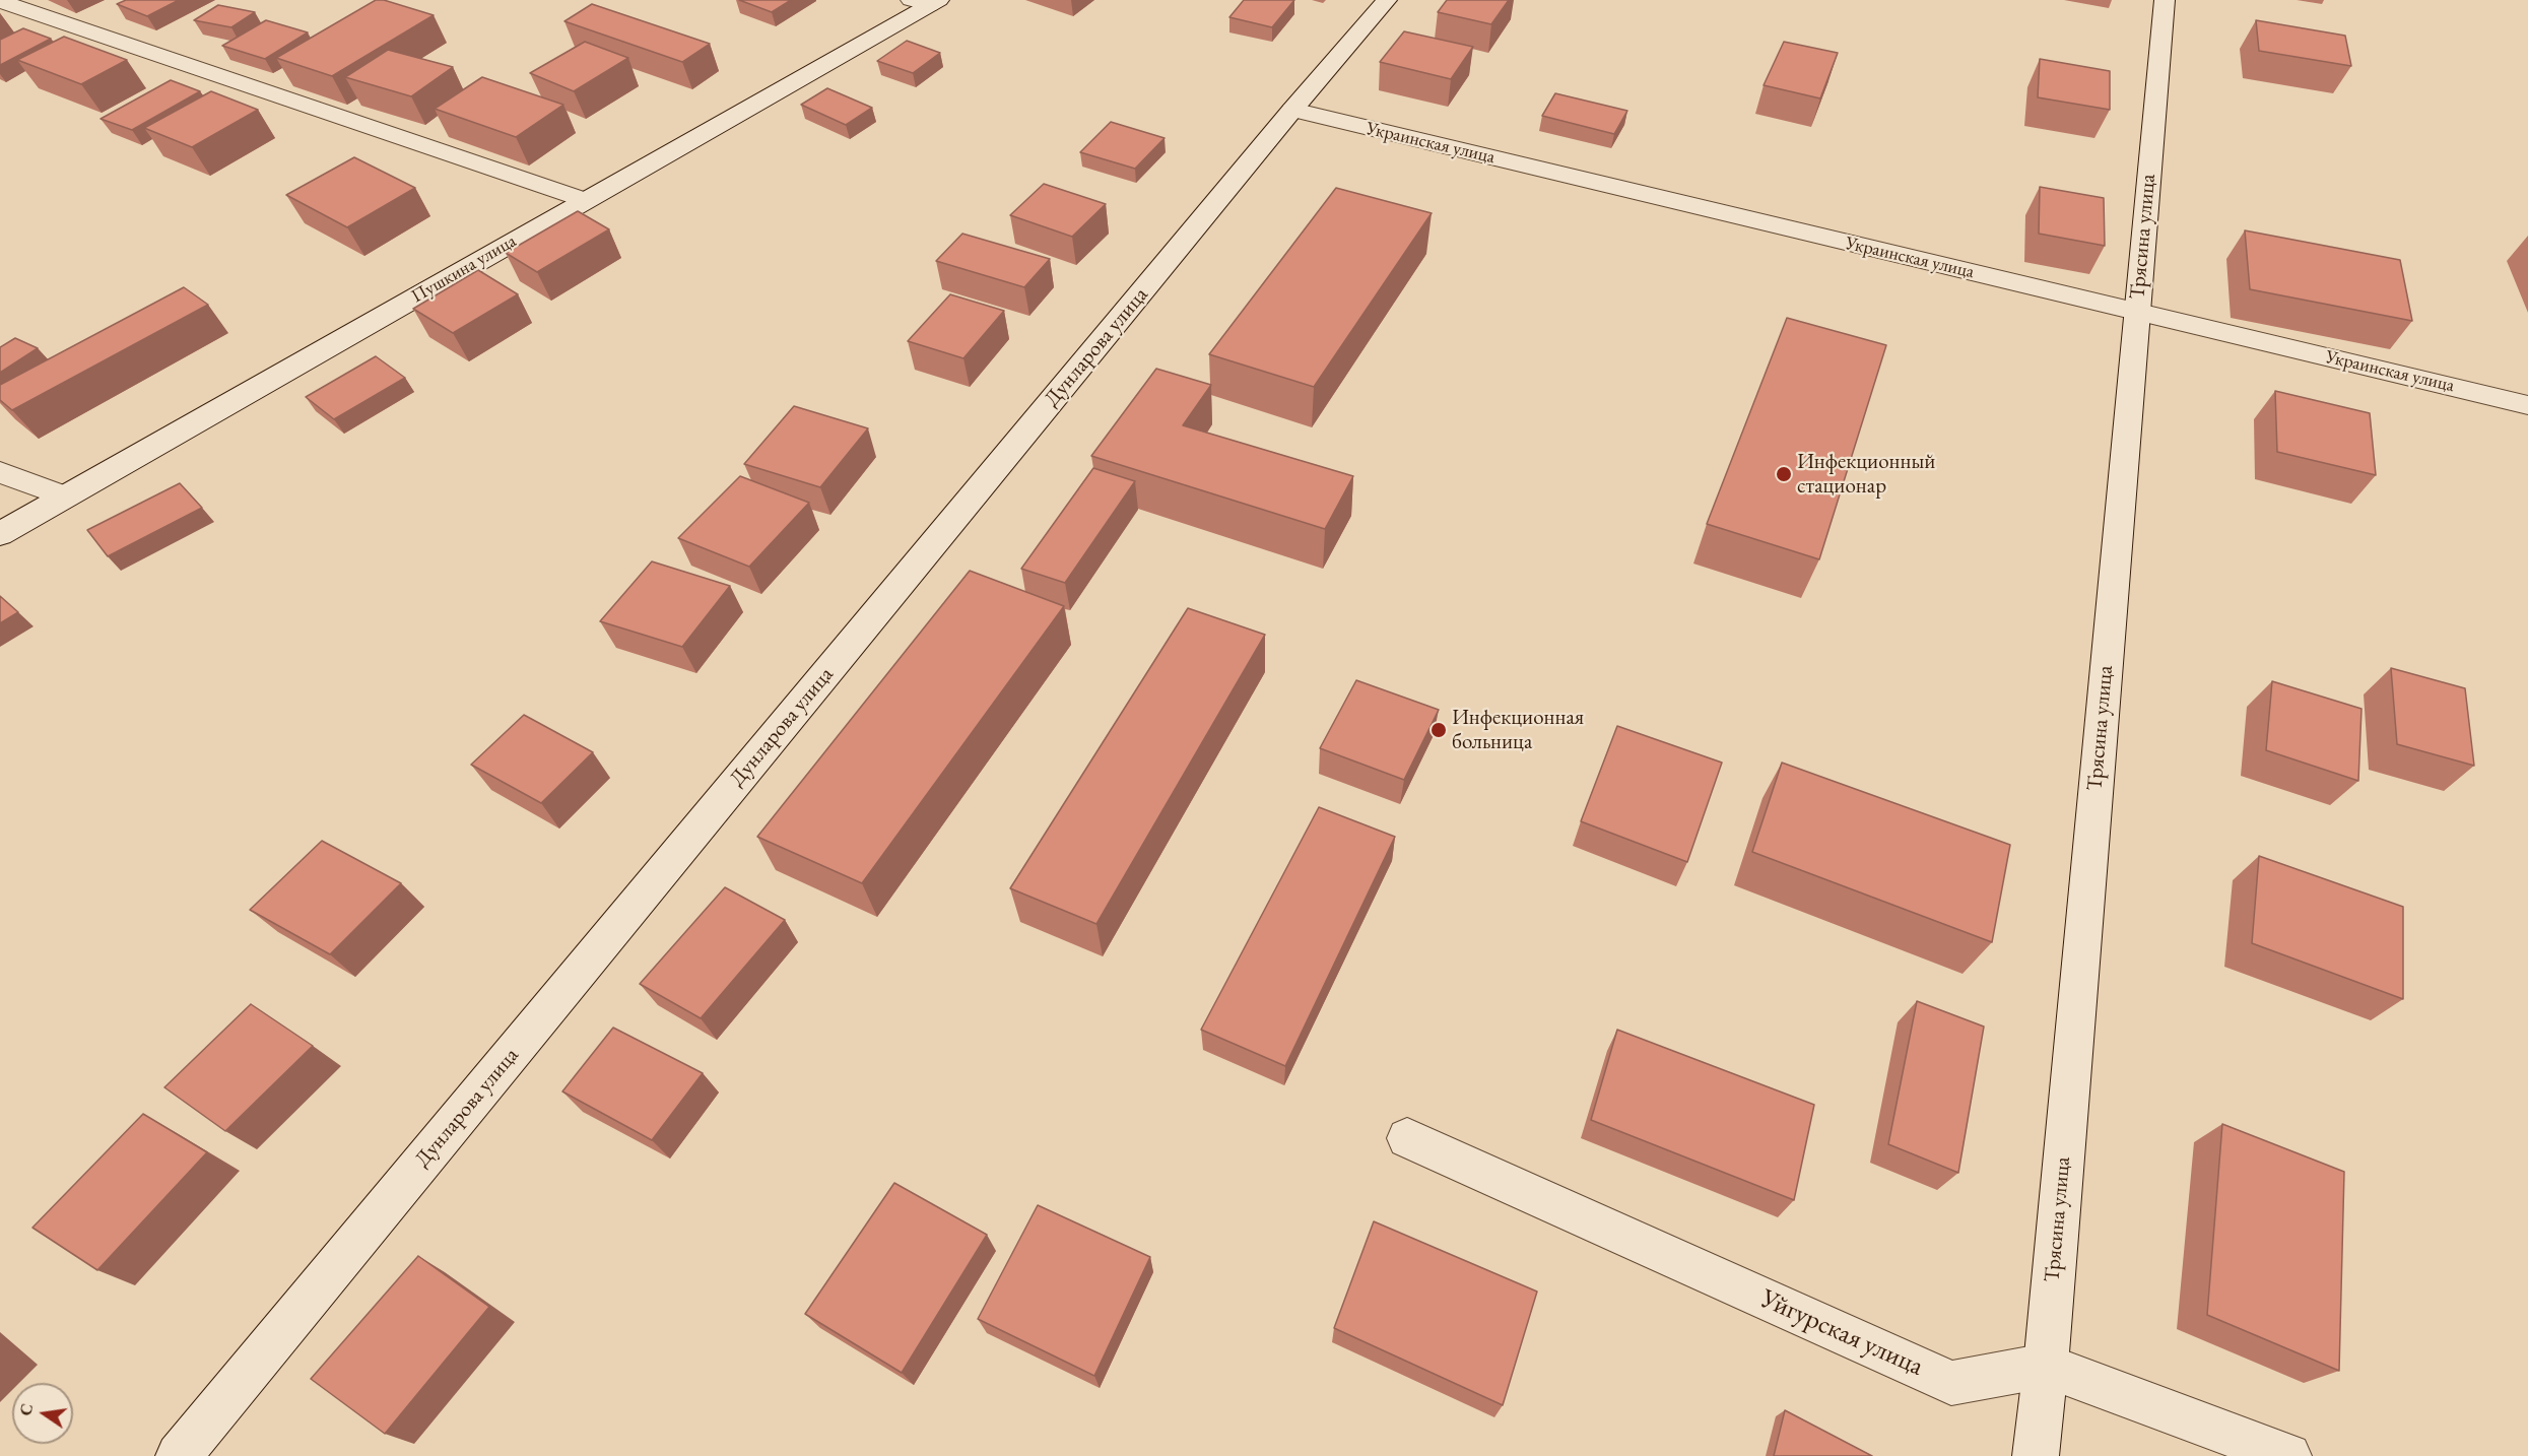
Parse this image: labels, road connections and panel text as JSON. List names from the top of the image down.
{
  "streets": {
    "street": [
      "Украинская улица",
      "Трясина улица",
      "Пушкина улица",
      "Дунларова улица",
      "Уйгурская улица"
    ]
  },
  "crossings": [
    ["Украинская улица", "Трясина улица"],
    ["Украинская улица", "Дунларова улица"],
    ["Трясина улица", "Уйгурская улица"]
  ],
  "places": ["Инфекционный стационар", "Инфекционная больница"],
  "north": "left"
}
